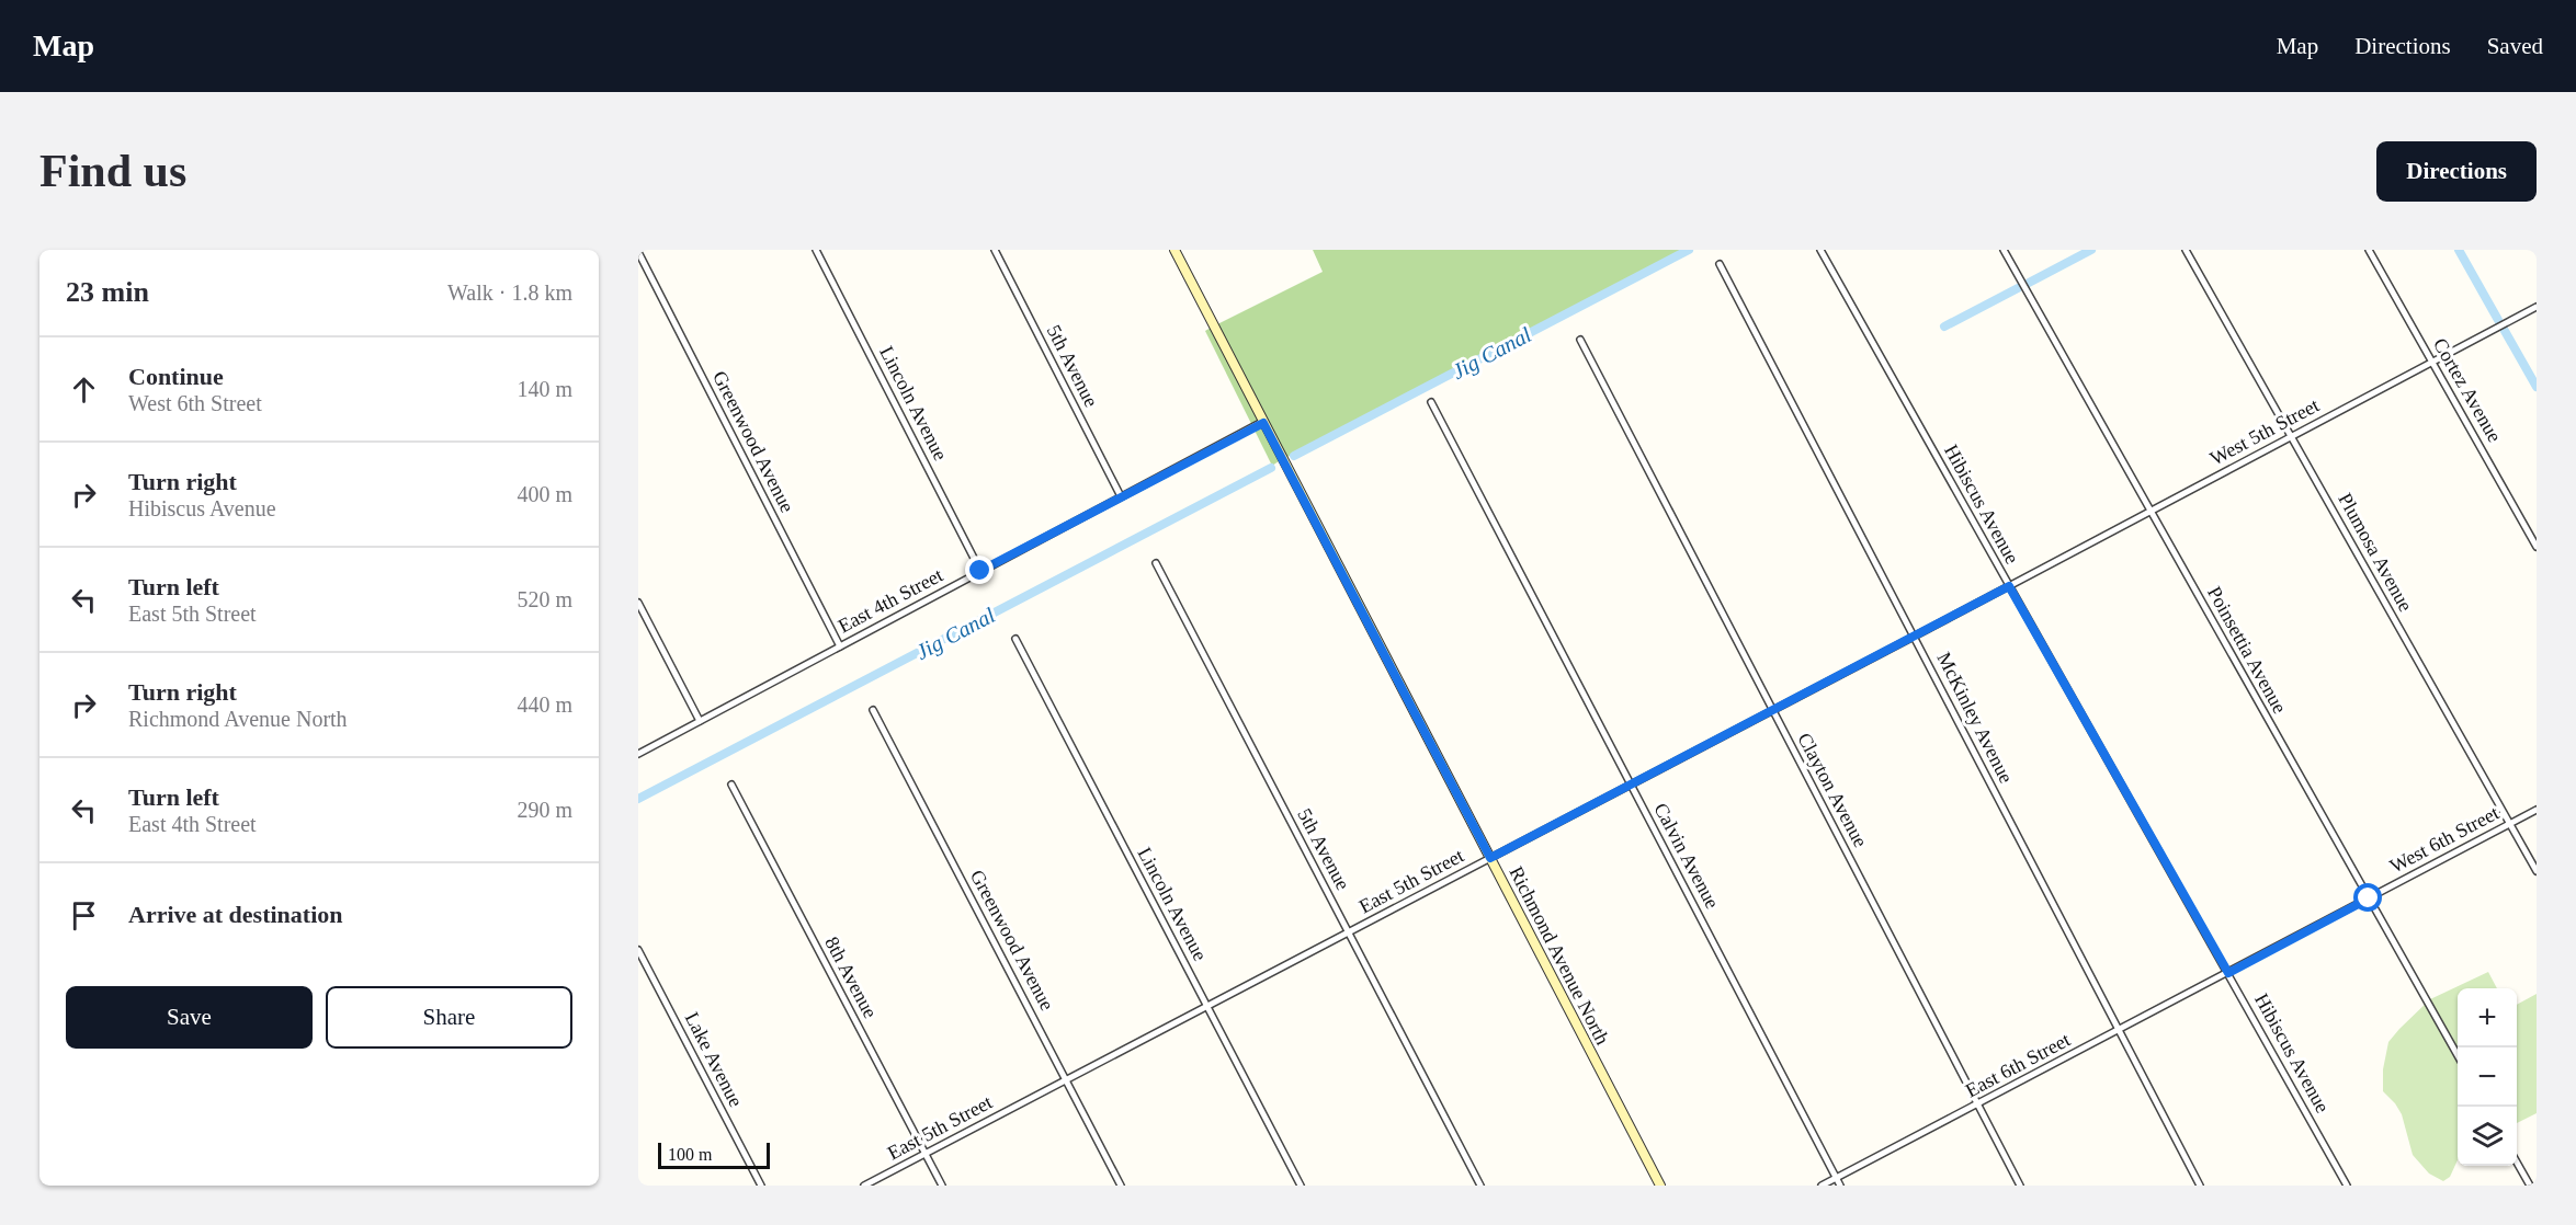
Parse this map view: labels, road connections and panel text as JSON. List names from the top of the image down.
{
  "streets": {
    "street": [
      "5th Avenue",
      "Cortez Avenue",
      "Lincoln Avenue",
      "West 5th Street",
      "Greenwood Avenue",
      "Hibiscus Avenue",
      "Plumosa Avenue",
      "East 4th Street",
      "Poinsettia Avenue",
      "McKinley Avenue",
      "Clayton Avenue",
      "West 6th Street",
      "Calvin Avenue",
      "East 5th Street",
      "Richmond Avenue North",
      "8th Avenue",
      "Lake Avenue",
      "East 6th Street"
    ]
  },
  "crossings": [
    ["5th Avenue", "East 4th Street"],
    ["5th Avenue", "East 5th Street"],
    ["Cortez Avenue", "West 5th Street"],
    ["Lincoln Avenue", "East 4th Street"],
    ["Lincoln Avenue", "East 5th Street"],
    ["West 5th Street", "Hibiscus Avenue"],
    ["West 5th Street", "Plumosa Avenue"],
    ["West 5th Street", "Poinsettia Avenue"],
    ["West 5th Street", "East 5th Street"],
    ["Greenwood Avenue", "East 4th Street"],
    ["Greenwood Avenue", "East 5th Street"],
    ["Hibiscus Avenue", "West 6th Street"],
    ["Hibiscus Avenue", "East 5th Street"],
    ["Hibiscus Avenue", "East 6th Street"],
    ["Plumosa Avenue", "West 6th Street"],
    ["East 4th Street", "Richmond Avenue North"],
    ["Poinsettia Avenue", "West 6th Street"],
    ["McKinley Avenue", "East 5th Street"],
    ["McKinley Avenue", "East 6th Street"],
    ["Clayton Avenue", "East 5th Street"],
    ["Clayton Avenue", "East 6th Street"],
    ["West 6th Street", "East 6th Street"],
    ["Calvin Avenue", "East 5th Street"],
    ["Calvin Avenue", "East 6th Street"],
    ["East 5th Street", "Richmond Avenue North"],
    ["East 5th Street", "8th Avenue"]
  ],
  "water": ["Jig Canal"],
  "scale_bar": "100 m",
  "page": {
    "header": "Map",
    "nav": ["Map", "Directions", "Saved"],
    "buttons": [
      "Directions",
      ["Save", "Share"]
    ],
    "title": "Find us",
    "heading": ["23 min", "Walk · 1.8 km"],
    "list": [
      ["Continue", "West 6th Street", "140 m"],
      ["Turn right", "Hibiscus Avenue", "400 m"],
      ["Turn left", "East 5th Street", "520 m"],
      ["Turn right", "Richmond Avenue North", "440 m"],
      ["Turn left", "East 4th Street", "290 m"],
      "Arrive at destination"
    ],
    "map_buttons": ["+", "−"],
    "scale": "100 m"
  }
}
